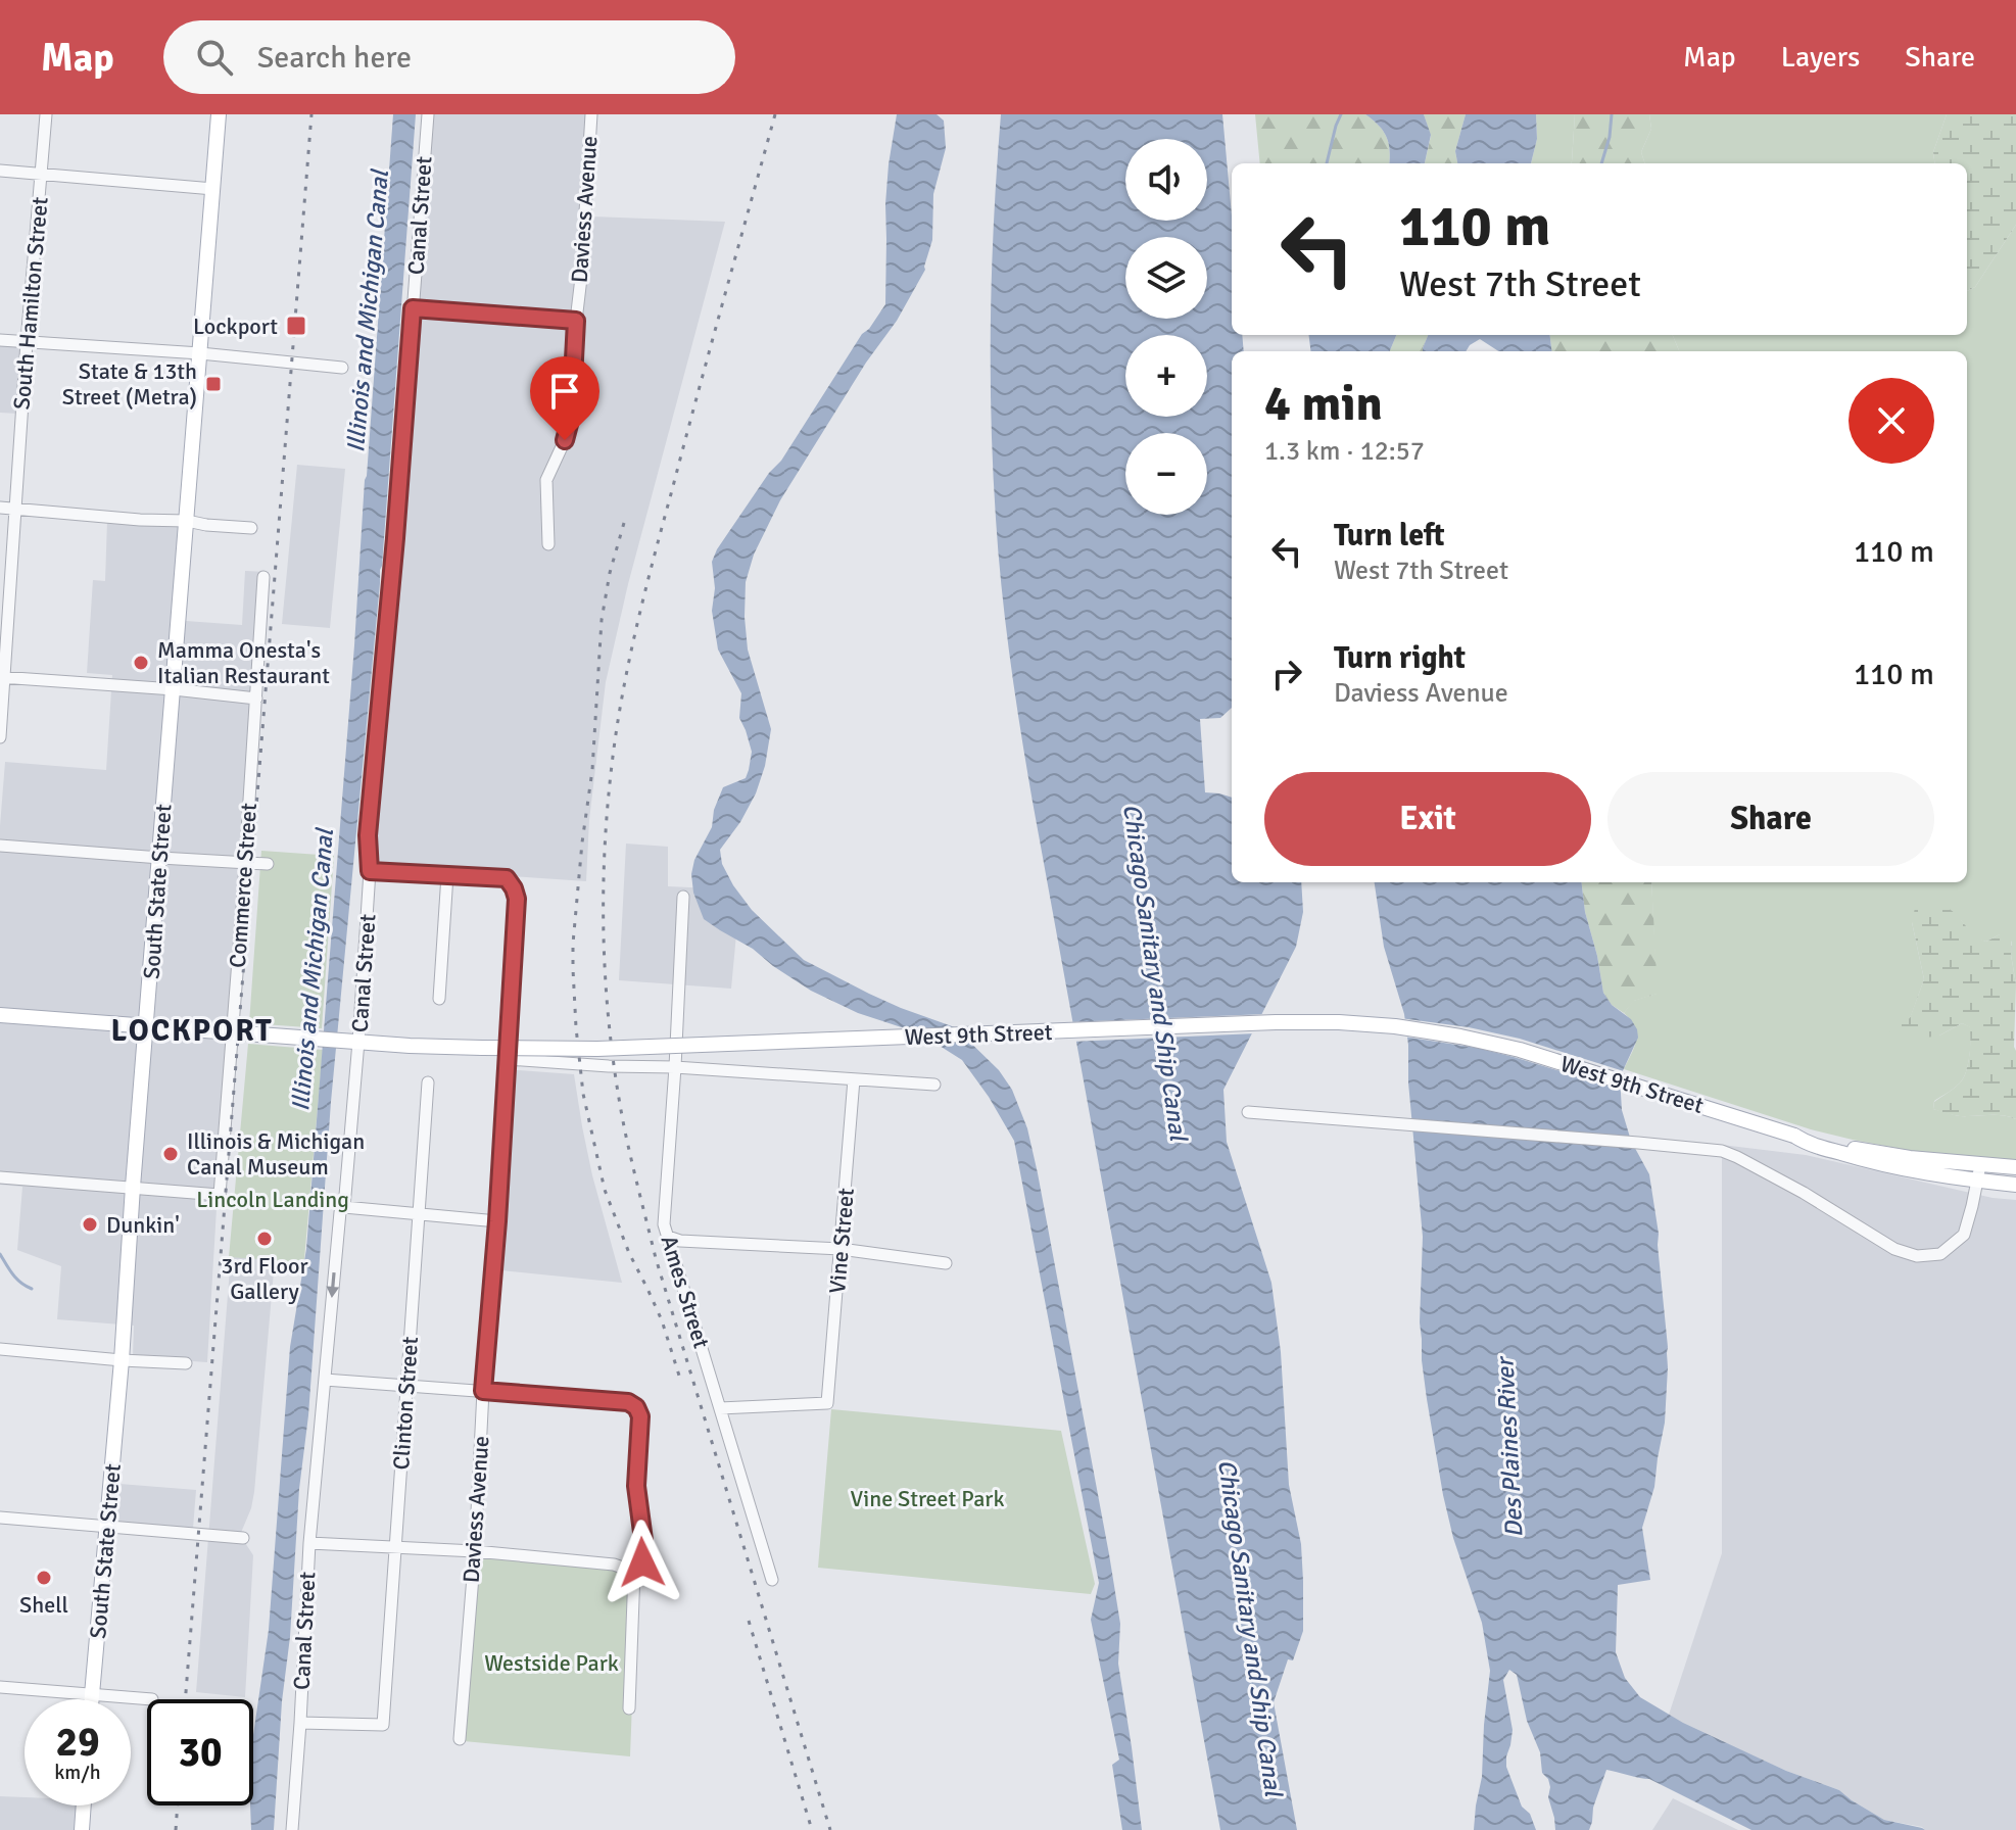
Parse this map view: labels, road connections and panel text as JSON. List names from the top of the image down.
{
  "streets": {
    "main road": ["South State Street", "West 9th Street"],
    "street": [
      "Daviess Avenue",
      "Canal Street",
      "South Hamilton Street",
      "Commerce Street",
      "Vine Street",
      "Ames Street",
      "Clinton Street"
    ]
  },
  "crossings": [
    ["Daviess Avenue", "West 9th Street"],
    ["Canal Street", "West 9th Street"],
    ["Canal Street", "Clinton Street"],
    ["Commerce Street", "South State Street"],
    ["Commerce Street", "West 9th Street"],
    ["South State Street", "West 9th Street"],
    ["West 9th Street", "Vine Street"],
    ["West 9th Street", "Ames Street"],
    ["Vine Street", "Ames Street"]
  ],
  "districts": ["LOCKPORT"],
  "water": ["Illinois and Michigan Canal", "Chicago Sanitary and Ship Canal", "Des Plaines River"],
  "parks": ["Lincoln Landing", "Vine Street Park", "Westside Park"],
  "places": {
    "transit": ["Lockport", "State & 13th Street (Metra)"],
    "other": [
      "Mamma Onesta's Italian Restaurant",
      "Illinois & Michigan Canal Museum",
      "Dunkin'",
      "3rd Floor Gallery",
      "Shell"
    ]
  },
  "page": {
    "header": "Map",
    "search": "Search here",
    "nav": ["Map", "Layers", "Share"],
    "map_buttons": ["+", "−"],
    "turn": ["110 m", "West 7th Street"],
    "heading": ["4 min", "1.3 km · 12:57"],
    "list": [
      {
        "name": "Turn left",
        "note": "West 7th Street",
        "value": "110 m"
      },
      {
        "name": "Turn right",
        "note": "Daviess Avenue",
        "value": "110 m"
      }
    ],
    "buttons": ["Exit", "Share"],
    "speed": "29 km/h",
    "limit": "30"
  }
}
